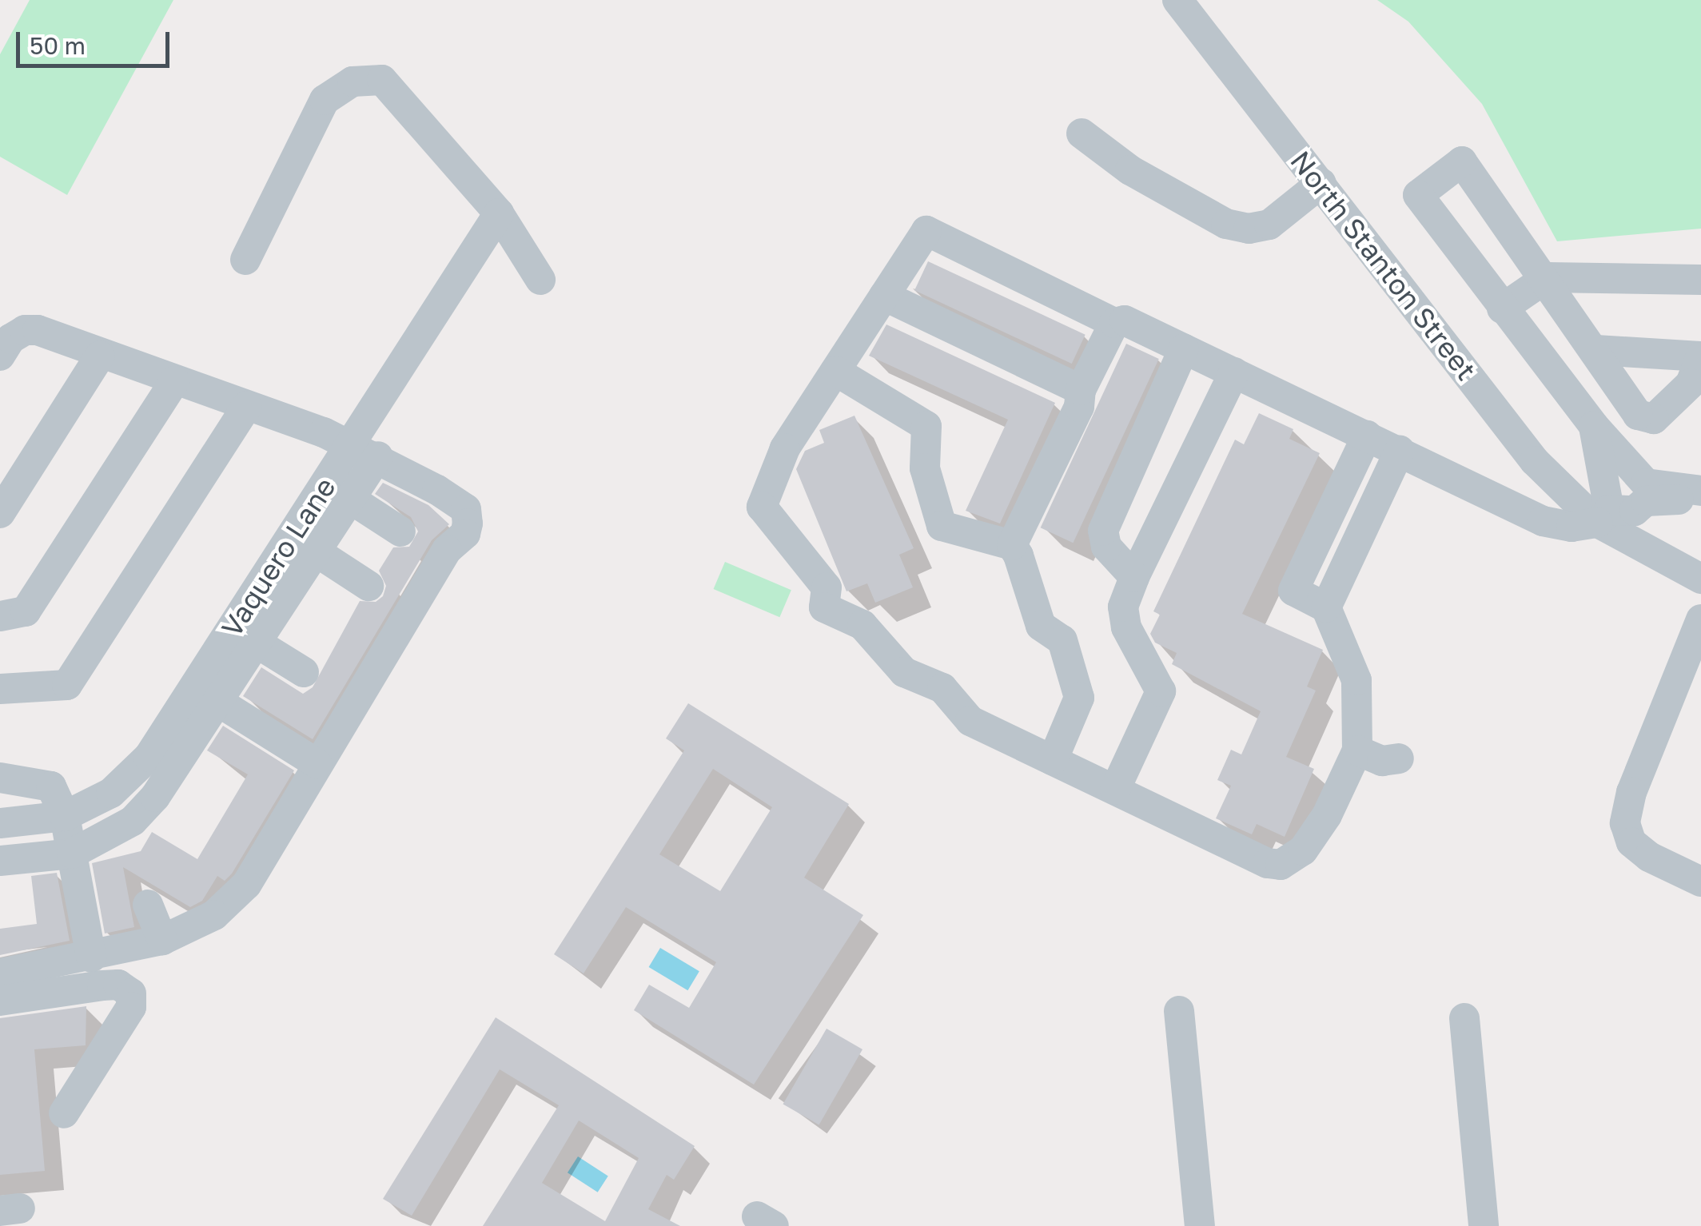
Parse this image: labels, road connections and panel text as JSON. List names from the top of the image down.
{
  "streets": {
    "street": ["North Stanton Street", "Vaquero Lane"]
  },
  "scale_bar": "50 m"
}
